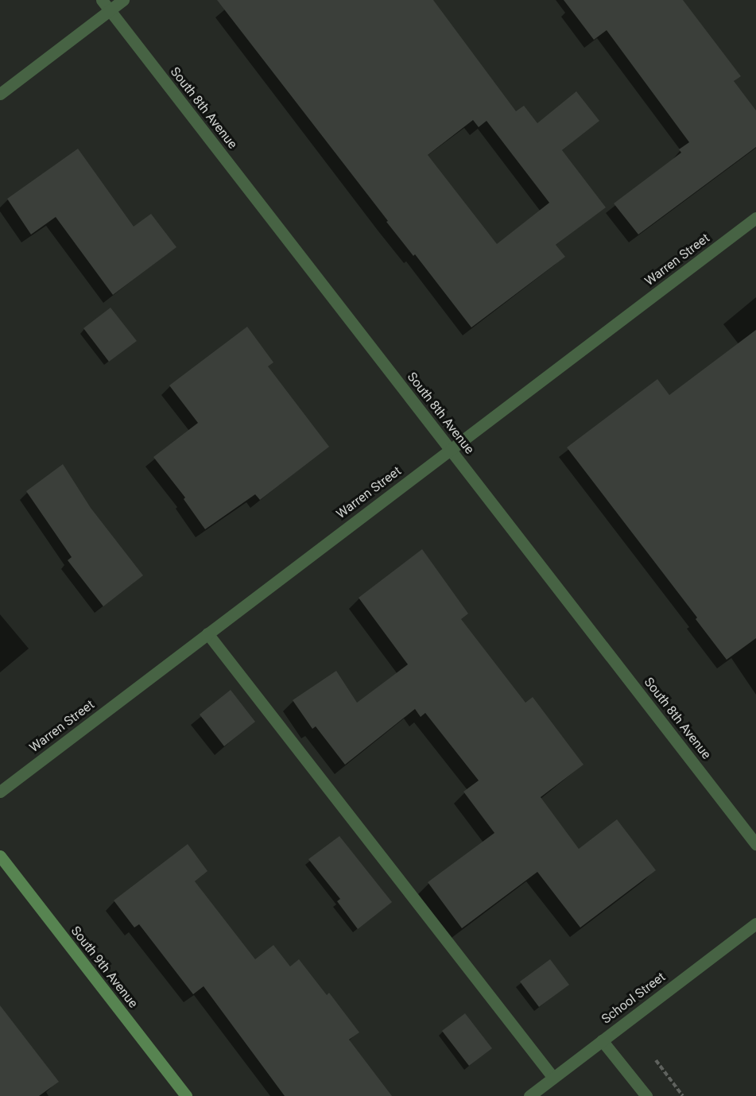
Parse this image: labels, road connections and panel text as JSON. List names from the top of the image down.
{
  "streets": {
    "street": [
      "South 8th Avenue",
      "Warren Street",
      "South 9th Avenue",
      "School Street"
    ]
  },
  "crossings": [
    ["South 8th Avenue", "Warren Street"]
  ]
}
